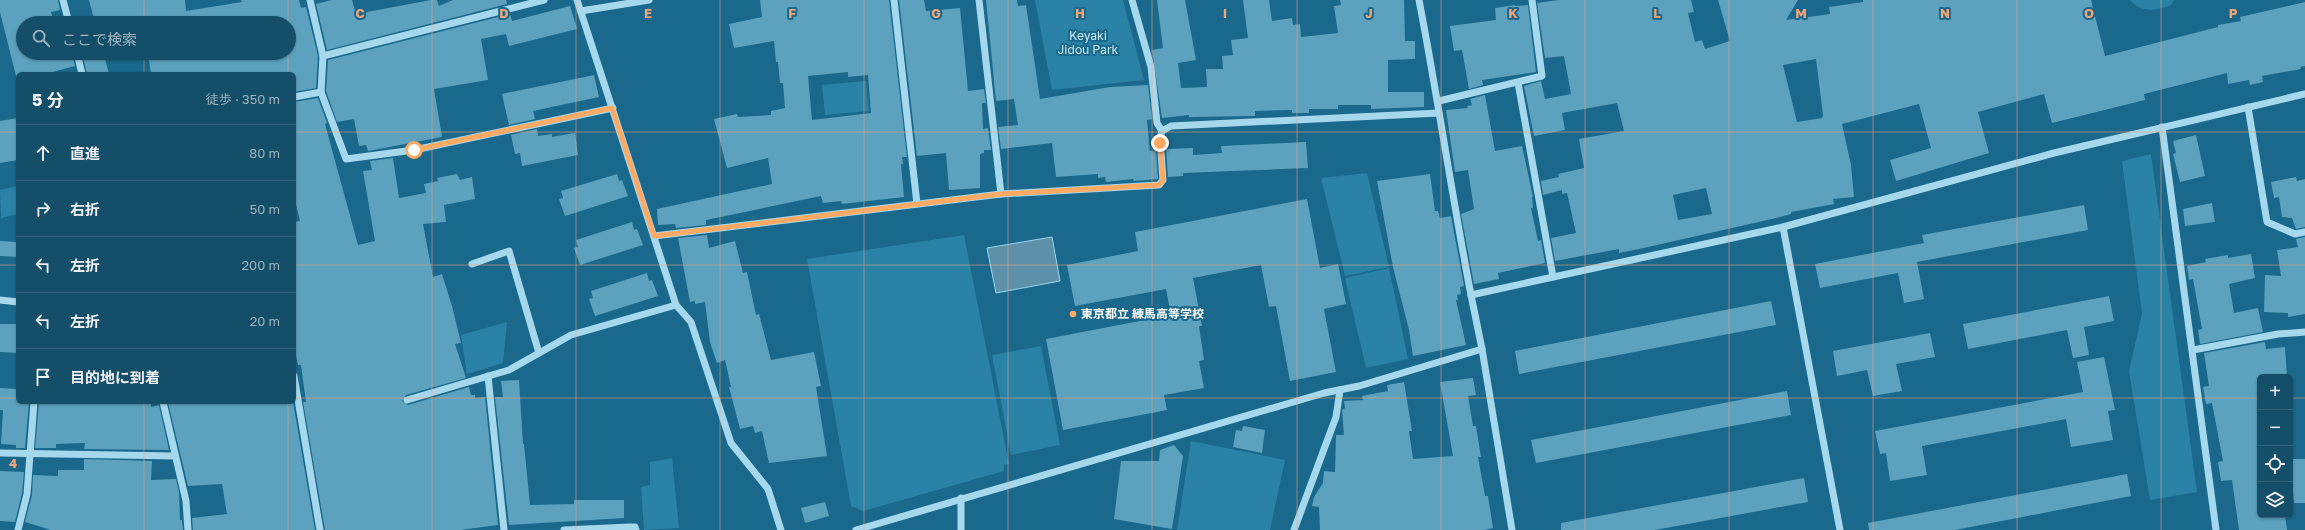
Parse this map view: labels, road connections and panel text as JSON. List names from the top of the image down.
{
  "parks": ["Keyaki Jidou Park"],
  "places": ["東京都立 練馬高等学校"],
  "page": {
    "search": "ここで検索",
    "heading": ["5 分", "徒歩 · 350 m"],
    "list": [
      ["直進", "80 m"],
      ["右折", "50 m"],
      ["左折", "200 m"],
      ["左折", "20 m"],
      "目的地に到着"
    ],
    "map_buttons": ["+", "−"]
  },
  "grid": {
    "columns": [
      "C",
      "D",
      "E",
      "F",
      "G",
      "H",
      "I",
      "J",
      "K",
      "L",
      "M",
      "N",
      "O",
      "P"
    ],
    "rows": ["4"]
  }
}
